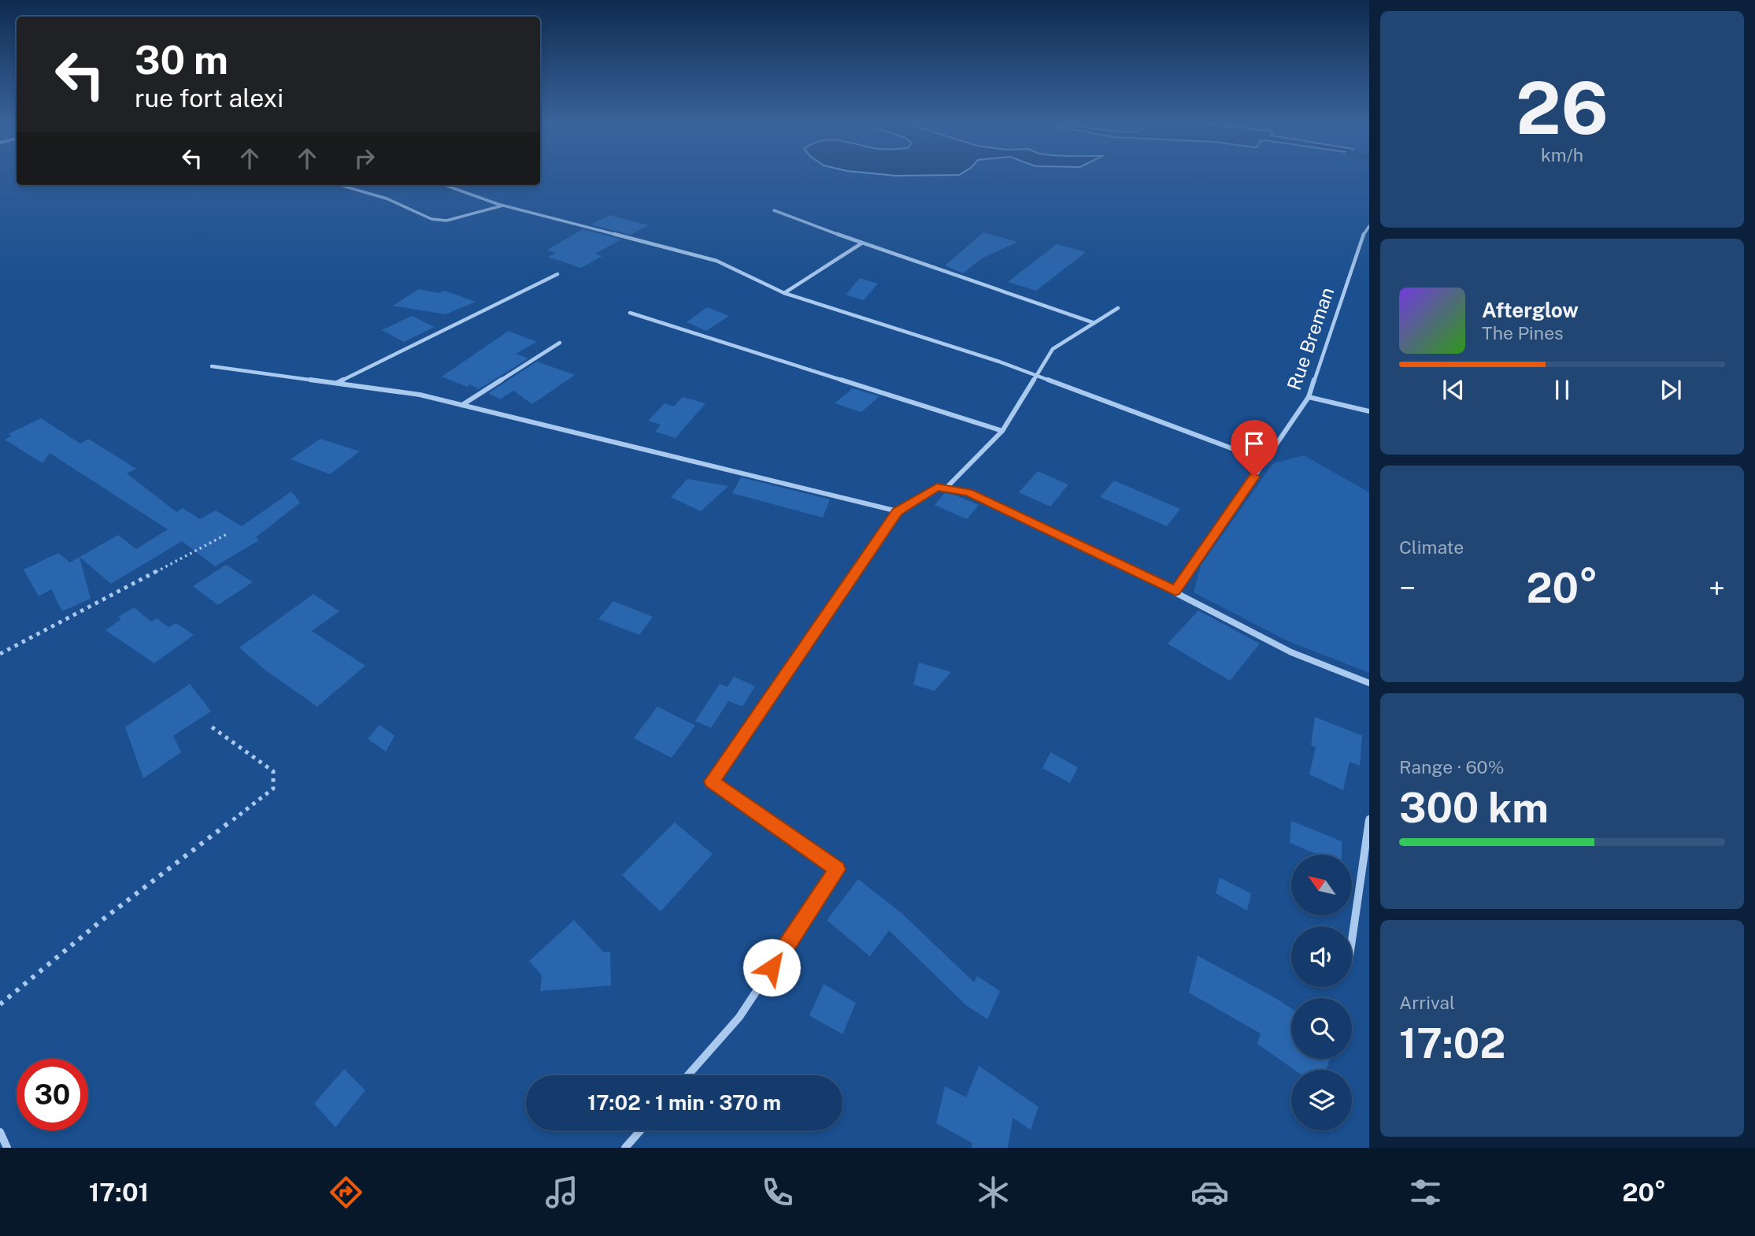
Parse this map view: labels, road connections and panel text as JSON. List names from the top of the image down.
{
  "streets": {
    "street": ["Rue Breman"]
  },
  "north": "top left",
  "page": {
    "tile": [
      ["26", "km/h"],
      "Climate",
      ["Range · 60%", "300 km"],
      ["Arrival", "17:02"]
    ],
    "turn": ["30 m", "rue fort alexi"],
    "song": ["Afterglow", "The Pines"],
    "heat": ["−", "20°", "+"],
    "limit": "30",
    "trip": "17:02 · 1 min · 370 m",
    "tabs": ["17:01", "20°"]
  }
}
